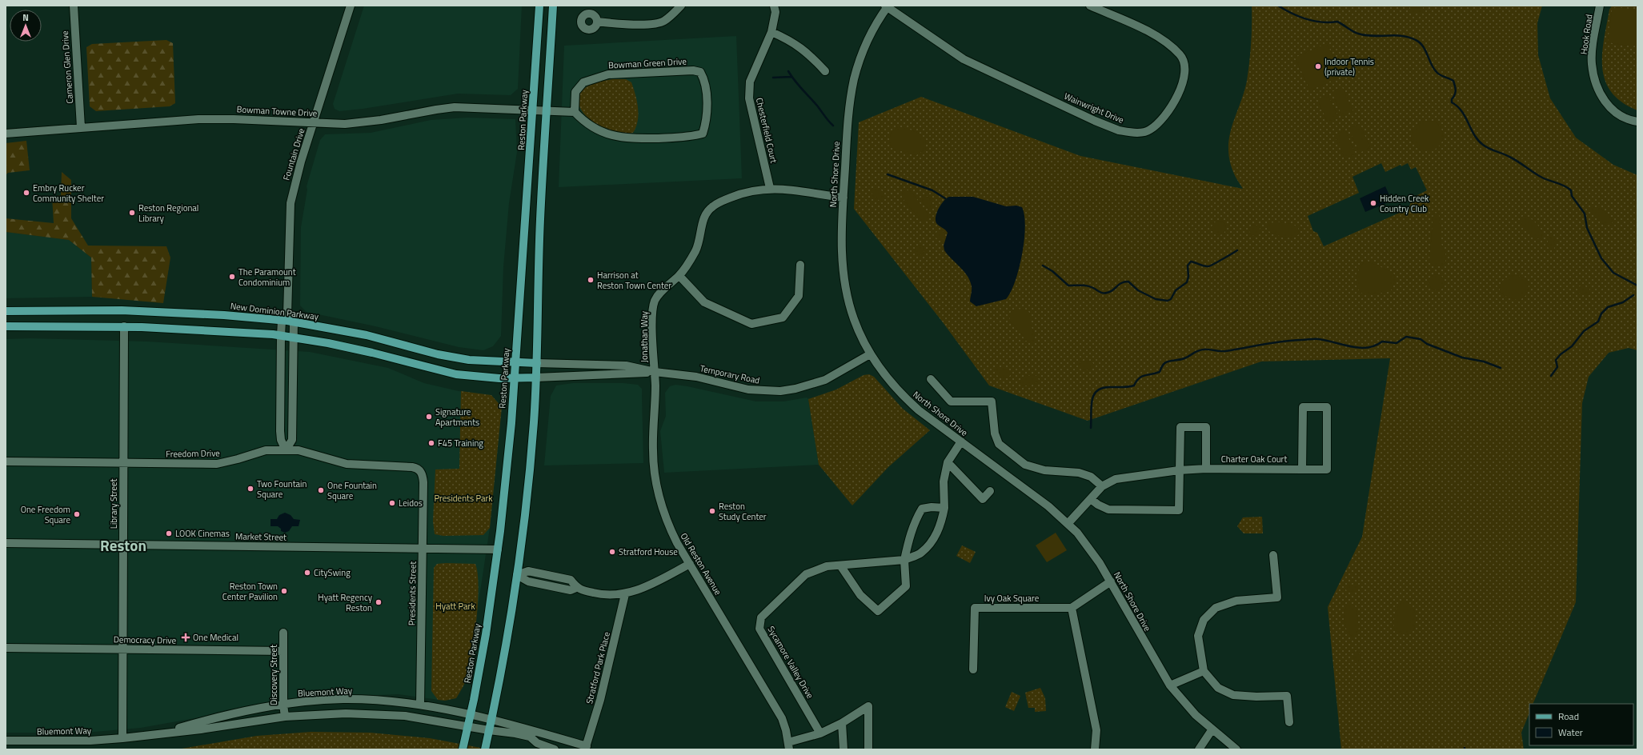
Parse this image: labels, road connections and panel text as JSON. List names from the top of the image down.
{
  "streets": {
    "main road": ["Reston Parkway", "New Dominion Parkway"],
    "street": [
      "Hook Road",
      "Bowman Green Drive",
      "Cameron Glen Drive",
      "Wainwright Drive",
      "Bowman Towne Drive",
      "Chesterfield Court",
      "Fountain Drive",
      "North Shore Drive",
      "Jonathan Way",
      "Temporary Road",
      "Freedom Drive",
      "Charter Oak Court",
      "Library Street",
      "Market Street",
      "Old Reston Avenue",
      "Presidents Street",
      "Ivy Oak Square",
      "Democracy Drive",
      "Sycamore Valley Drive",
      "Stratford Park Place",
      "Discovery Street",
      "Bluemont Way"
    ]
  },
  "crossings": [
    ["Cameron Glen Drive", "Bowman Towne Drive"],
    ["Wainwright Drive", "North Shore Drive"],
    ["Bowman Towne Drive", "Reston Parkway"],
    ["Bowman Towne Drive", "Fountain Drive"],
    ["Reston Parkway", "New Dominion Parkway"],
    ["Reston Parkway", "Market Street"],
    ["Reston Parkway", "Bluemont Way"],
    ["Chesterfield Court", "Jonathan Way"],
    ["Fountain Drive", "New Dominion Parkway"],
    ["Fountain Drive", "Freedom Drive"],
    ["North Shore Drive", "Jonathan Way"],
    ["North Shore Drive", "Temporary Road"],
    ["North Shore Drive", "Charter Oak Court"],
    ["North Shore Drive", "Sycamore Valley Drive"],
    ["New Dominion Parkway", "Temporary Road"],
    ["Jonathan Way", "Temporary Road"],
    ["Jonathan Way", "Old Reston Avenue"],
    ["Temporary Road", "Old Reston Avenue"],
    ["Freedom Drive", "Library Street"],
    ["Freedom Drive", "Presidents Street"],
    ["Library Street", "Market Street"],
    ["Library Street", "Democracy Drive"],
    ["Library Street", "Bluemont Way"],
    ["Market Street", "Presidents Street"],
    ["Presidents Street", "Bluemont Way"],
    ["Democracy Drive", "Discovery Street"],
    ["Stratford Park Place", "Bluemont Way"],
    ["Discovery Street", "Bluemont Way"]
  ],
  "districts": ["Reston"],
  "parks": ["Presidents Park", "Hyatt Park"],
  "places": {
    "other": [
      "Indoor Tennis (private)",
      "Embry Rucker Community Shelter",
      "Hidden Creek Country Club",
      "Reston Regional Library",
      "The Paramount Condominium",
      "Harrison at Reston Town Center",
      "Signature Apartments",
      "F45 Training",
      "Two Fountain Square",
      "One Fountain Square",
      "Leidos",
      "Reston Study Center",
      "One Freedom Square",
      "LOOK Cinemas",
      "Stratford House",
      "CitySwing",
      "Reston Town Center Pavilion",
      "Hyatt Regency Reston"
    ],
    "health": ["One Medical"]
  },
  "legend": ["Road", "Water"],
  "north": "top"
}
